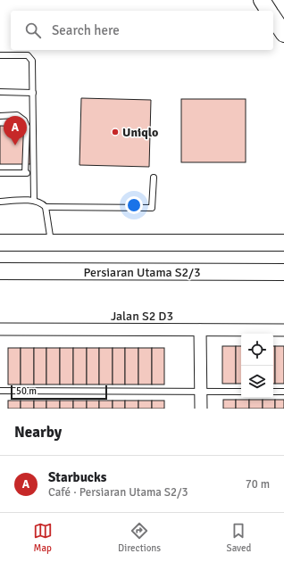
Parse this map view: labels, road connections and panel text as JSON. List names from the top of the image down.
{
  "streets": {
    "main road": ["Persiaran Utama S2/3"],
    "street": ["Jalan S2 D3"]
  },
  "places": ["Uniqlo"],
  "scale_bar": "50 m",
  "page": {
    "search": "Search here",
    "pins": "A",
    "scale": "50 m",
    "heading": "Nearby",
    "list": [
      {
        "mark": "A",
        "name": "Starbucks",
        "note": "Café · Persiaran Utama S2/3",
        "value": "70 m"
      }
    ],
    "nav": ["Map", "Directions", "Saved"]
  }
}
